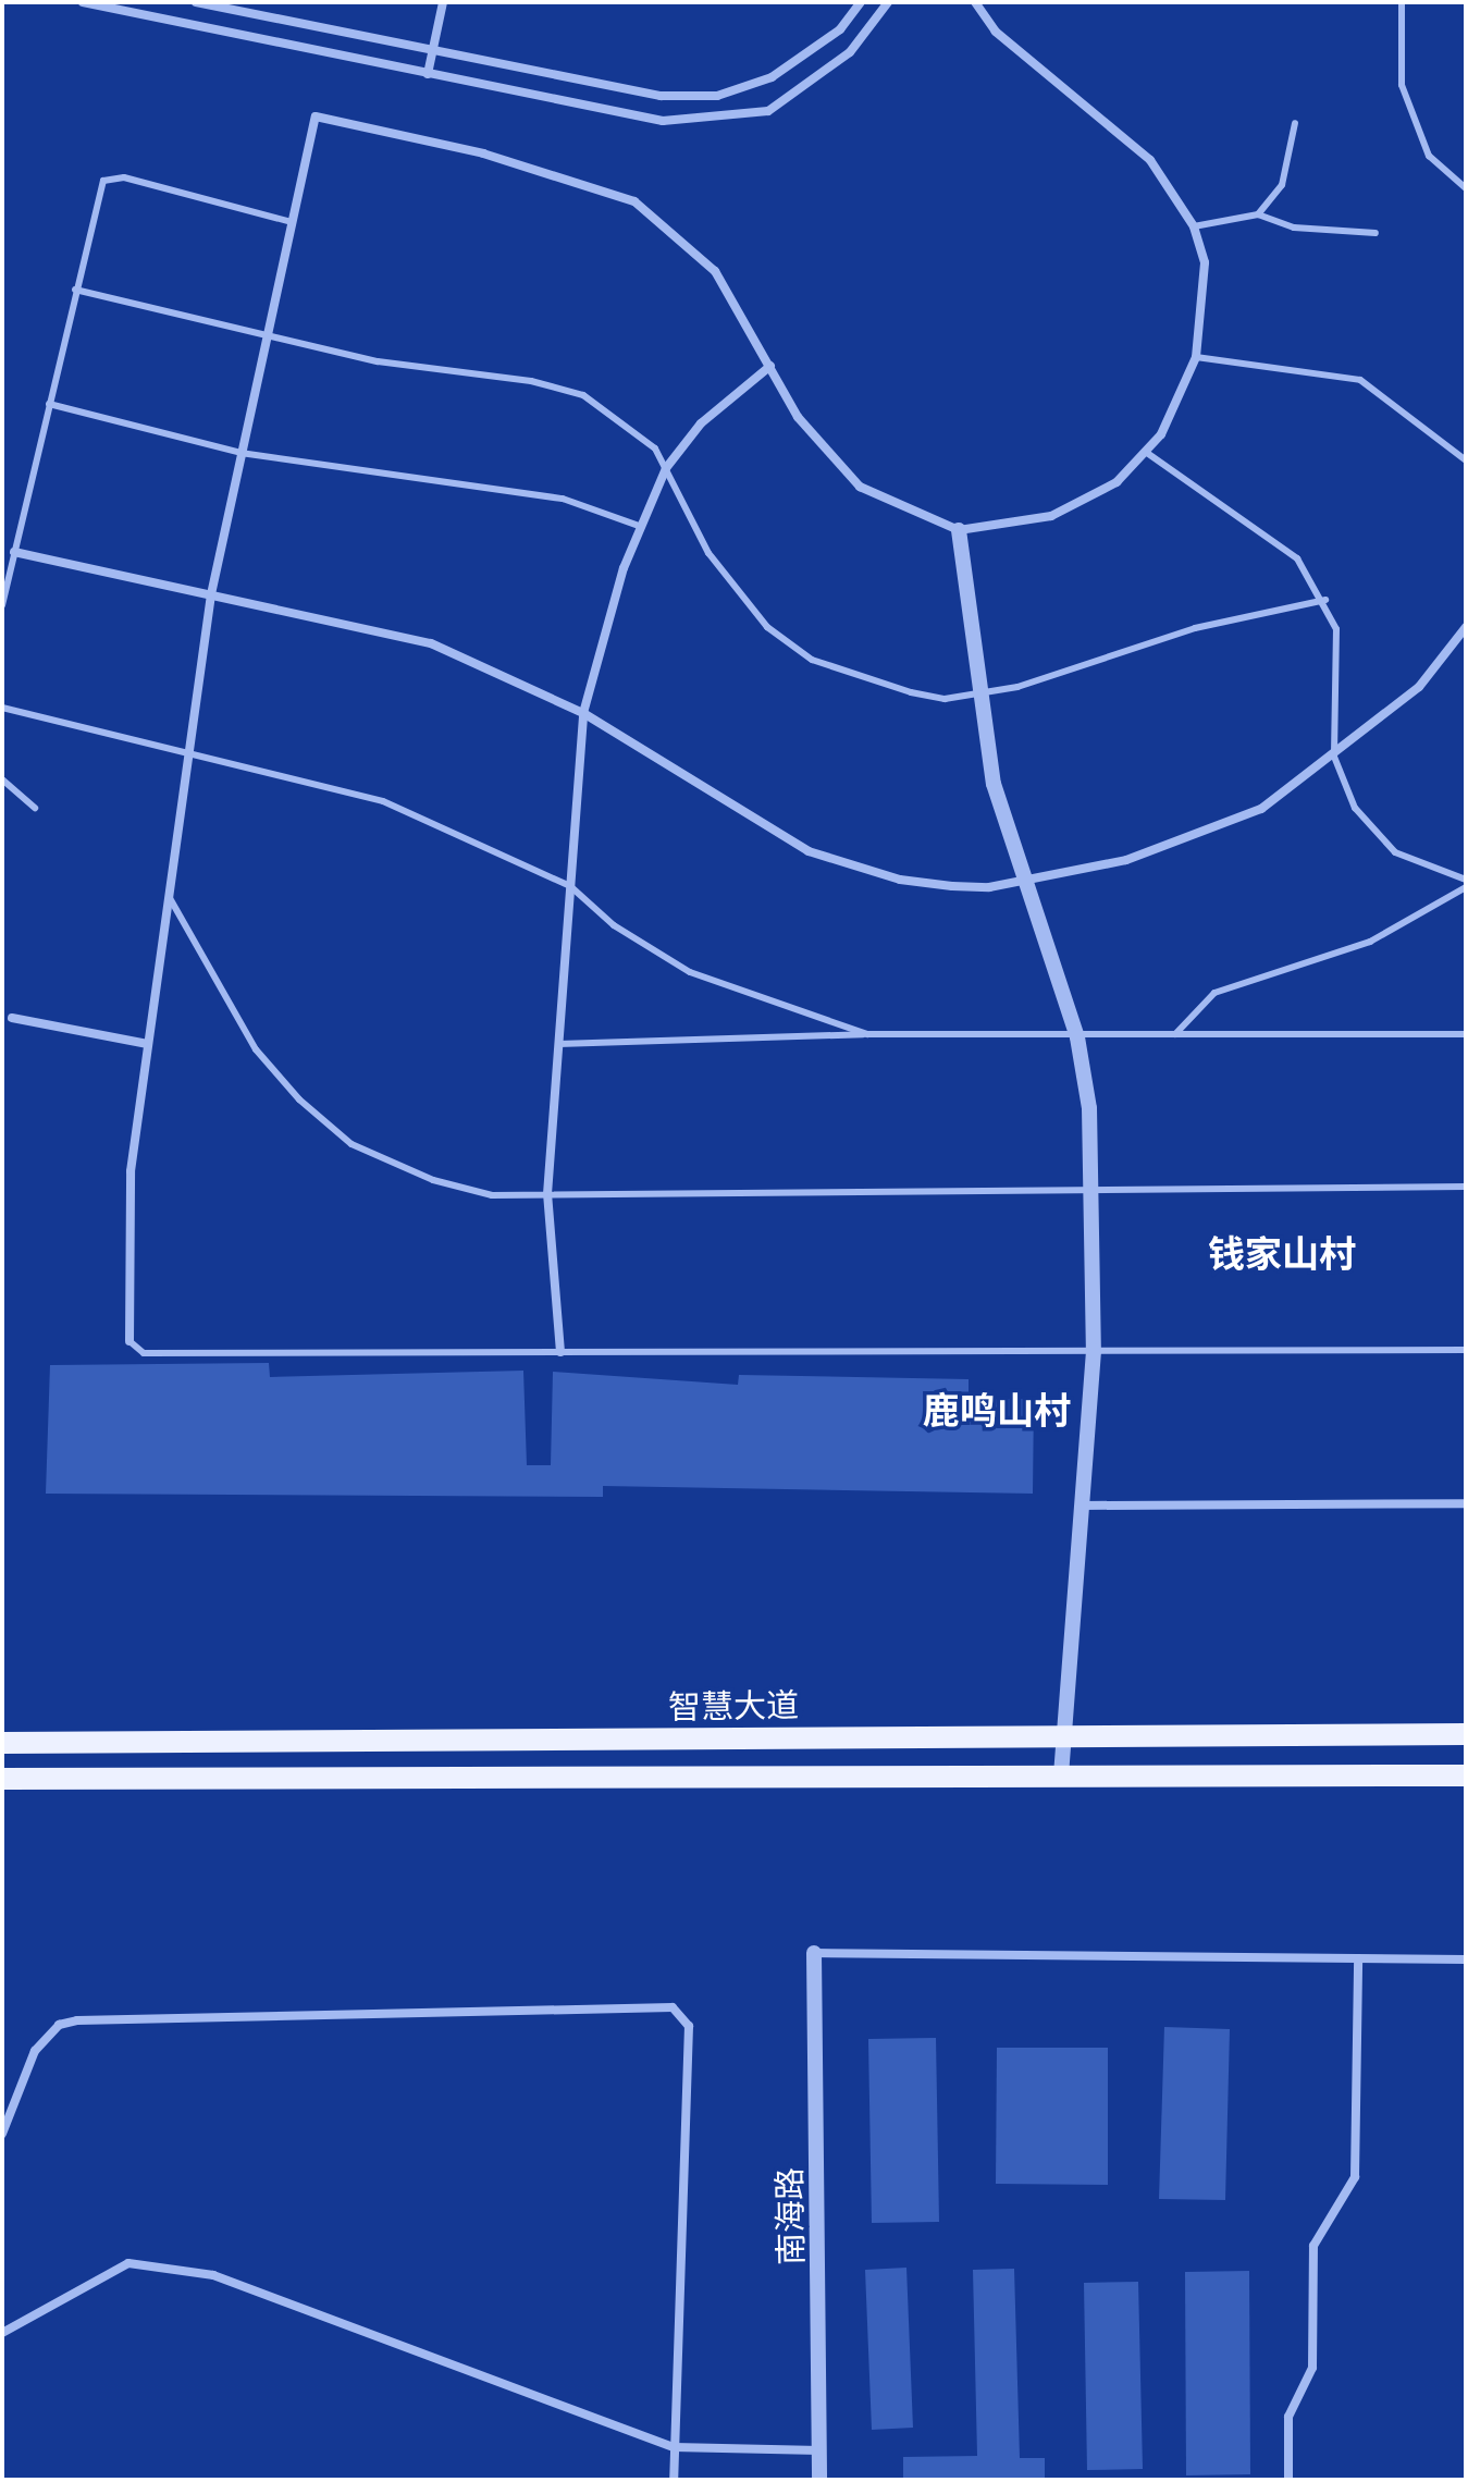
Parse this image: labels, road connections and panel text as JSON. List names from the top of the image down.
{
  "streets": {
    "main road": ["智慧大道"],
    "street": ["南海路"]
  },
  "districts": ["钱家山村", "鹿鸣山村"]
}
